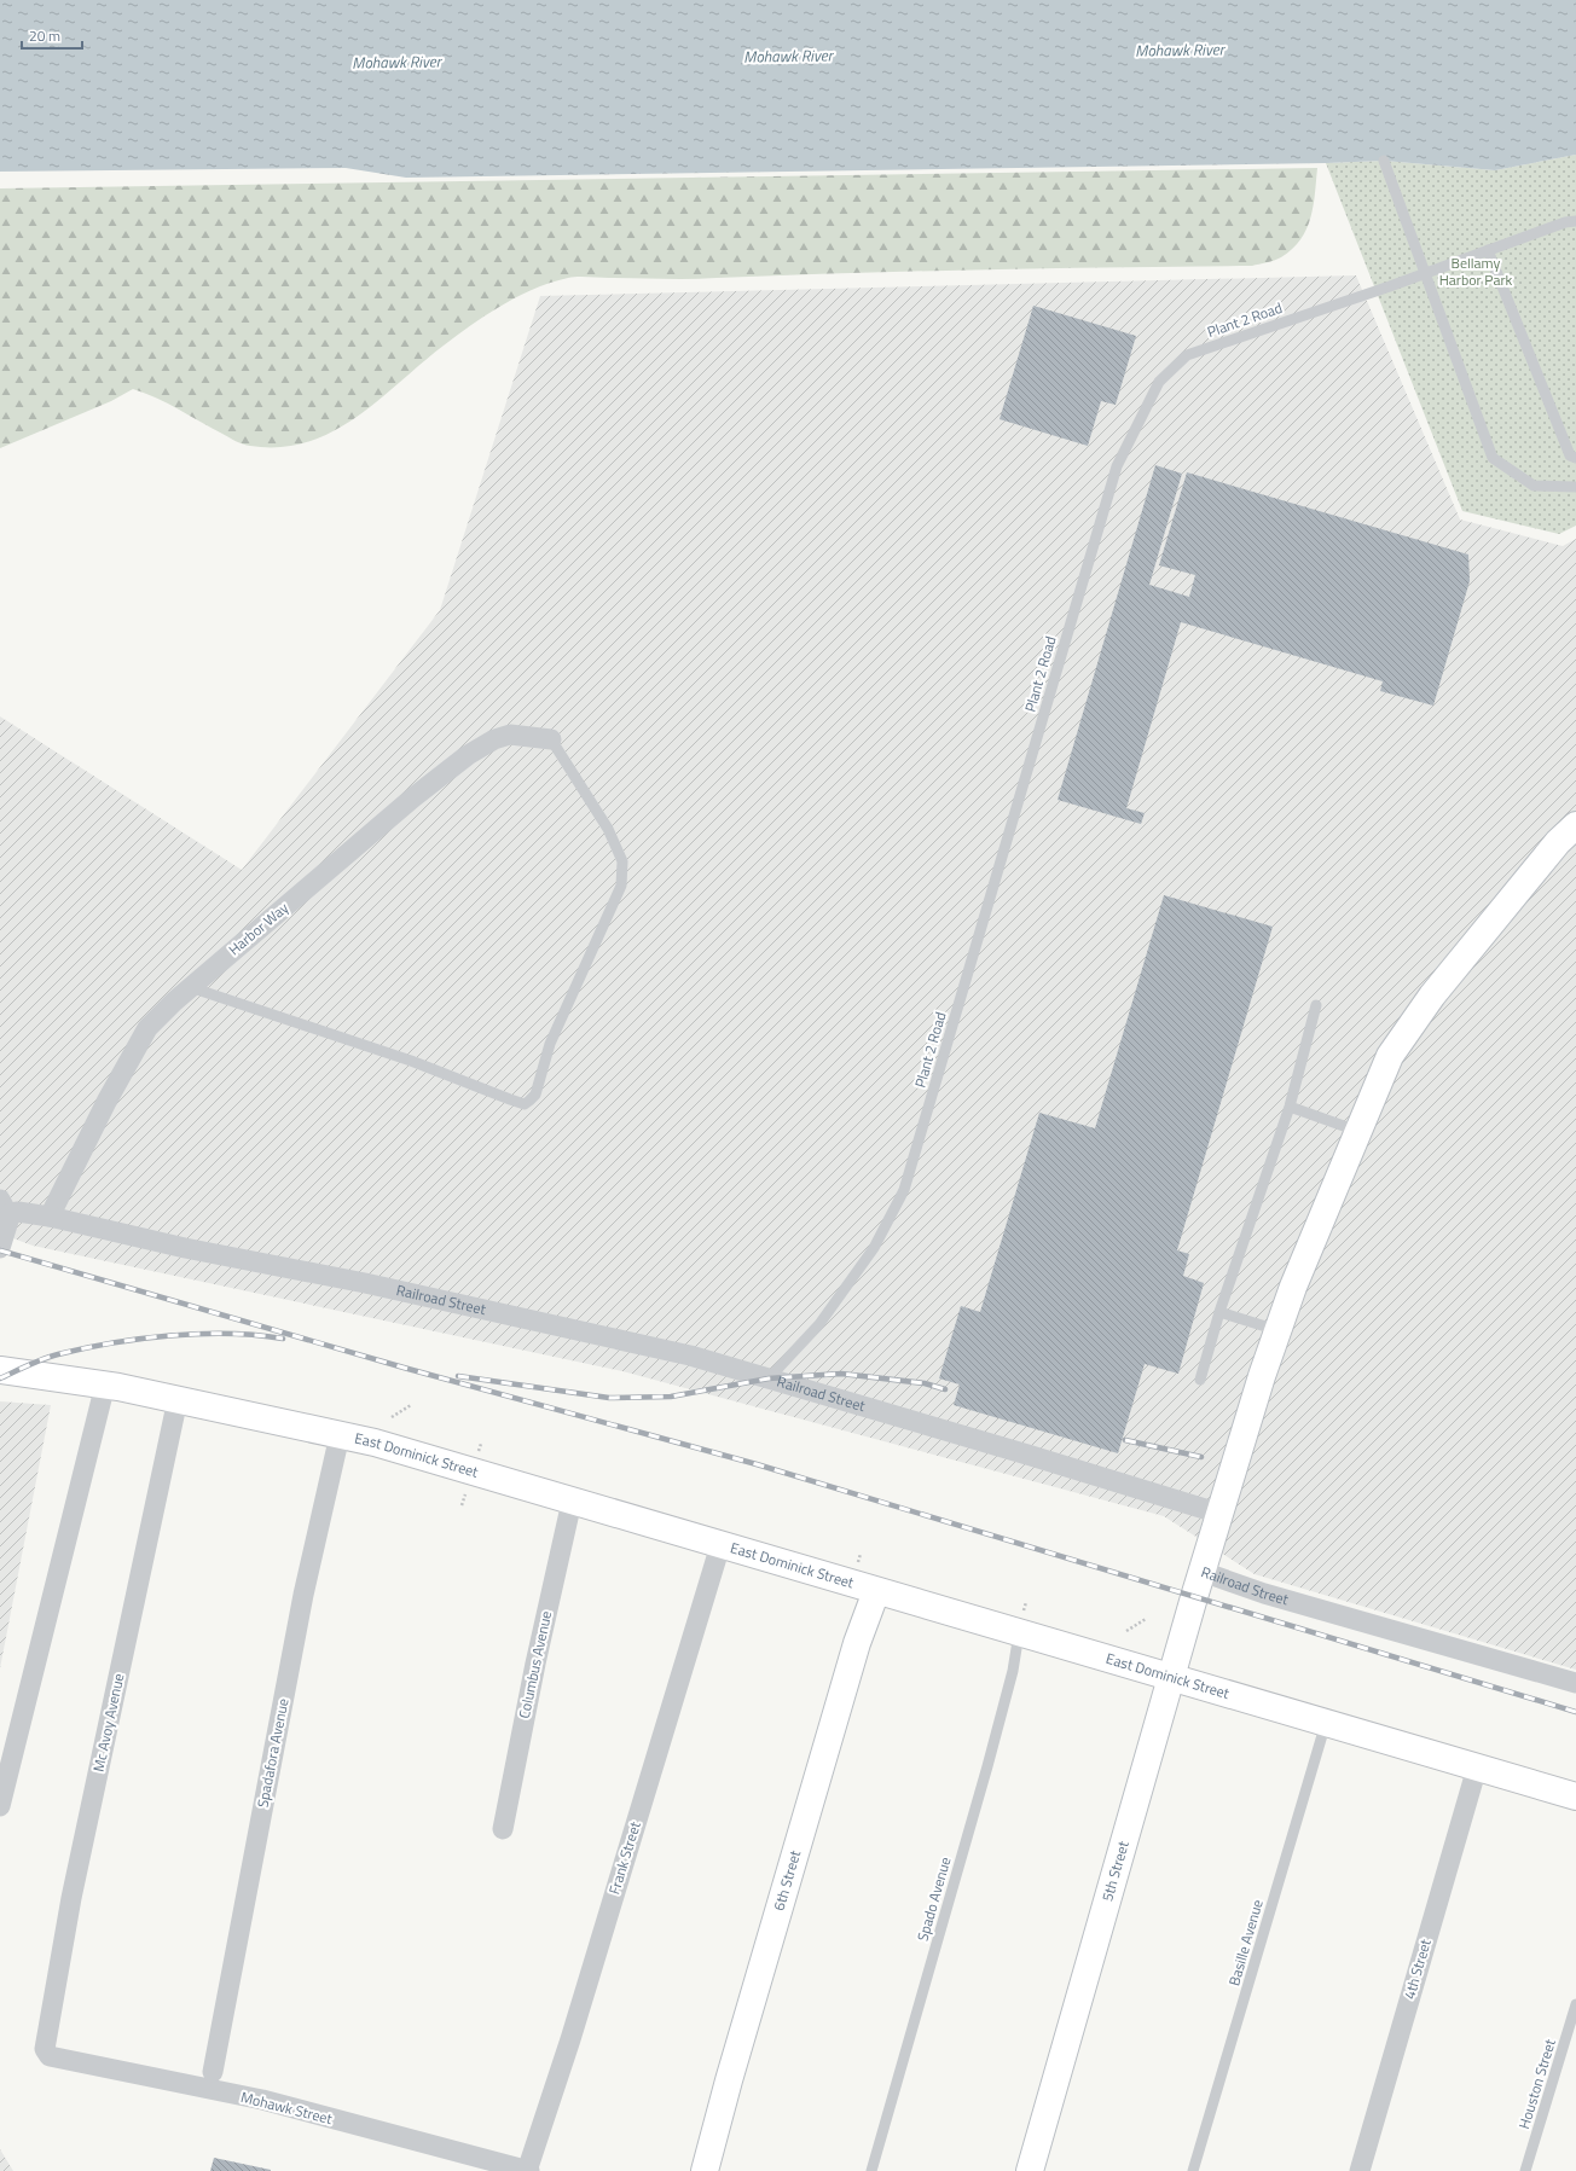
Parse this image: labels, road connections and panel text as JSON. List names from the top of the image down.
{
  "streets": {
    "street": [
      "Harbor Way",
      "Railroad Street",
      "East Dominick Street",
      "Columbus Avenue",
      "Mc Avoy Avenue",
      "Spadafora Avenue",
      "Frank Street",
      "5th Street",
      "6th Street",
      "4th Street",
      "Mohawk Street"
    ],
    "lane": [
      "Plant 2 Road",
      "Spado Avenue",
      "Basille Avenue",
      "Houston Street"
    ]
  },
  "crossings": [
    ["Plant 2 Road", "Railroad Street"],
    ["Harbor Way", "Railroad Street"],
    ["Railroad Street", "5th Street"],
    ["East Dominick Street", "Columbus Avenue"],
    ["East Dominick Street", "Mc Avoy Avenue"],
    ["East Dominick Street", "Spadafora Avenue"],
    ["East Dominick Street", "Frank Street"],
    ["East Dominick Street", "5th Street"],
    ["East Dominick Street", "6th Street"],
    ["East Dominick Street", "Spado Avenue"],
    ["East Dominick Street", "Basille Avenue"],
    ["East Dominick Street", "4th Street"],
    ["Mc Avoy Avenue", "Mohawk Street"],
    ["Frank Street", "Mohawk Street"]
  ],
  "water": ["Mohawk River"],
  "parks": ["Bellamy Harbor Park"],
  "scale_bar": "20 m"
}
